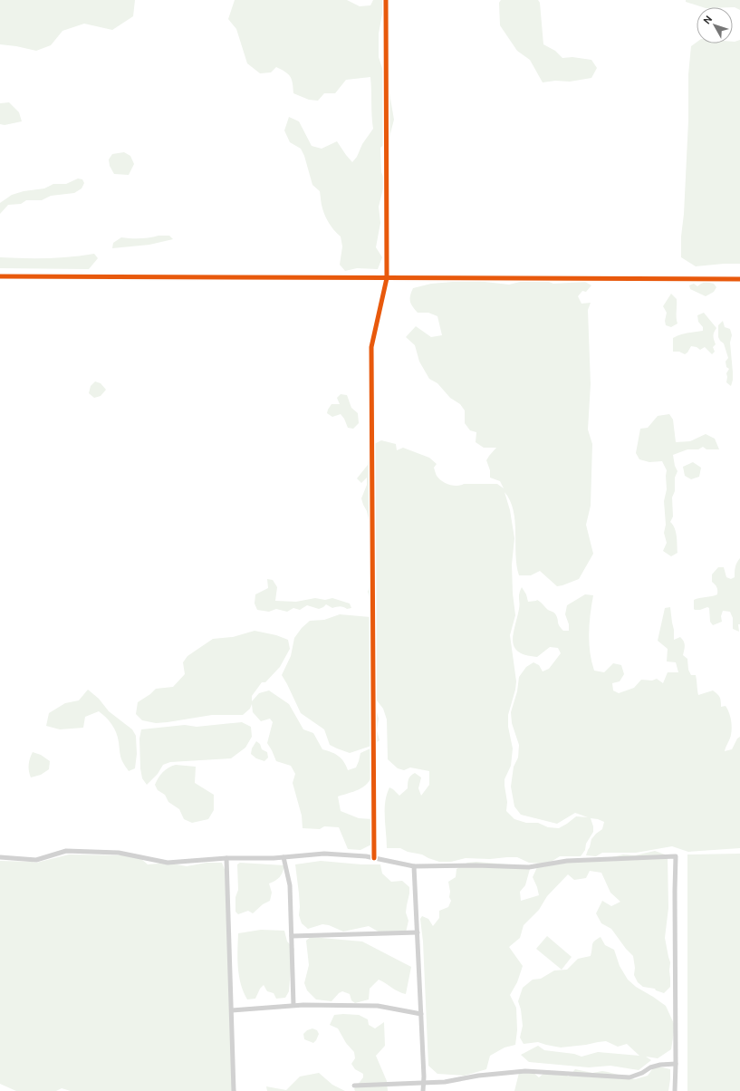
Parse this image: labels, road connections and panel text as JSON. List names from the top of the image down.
{
  "north": "top left"
}
